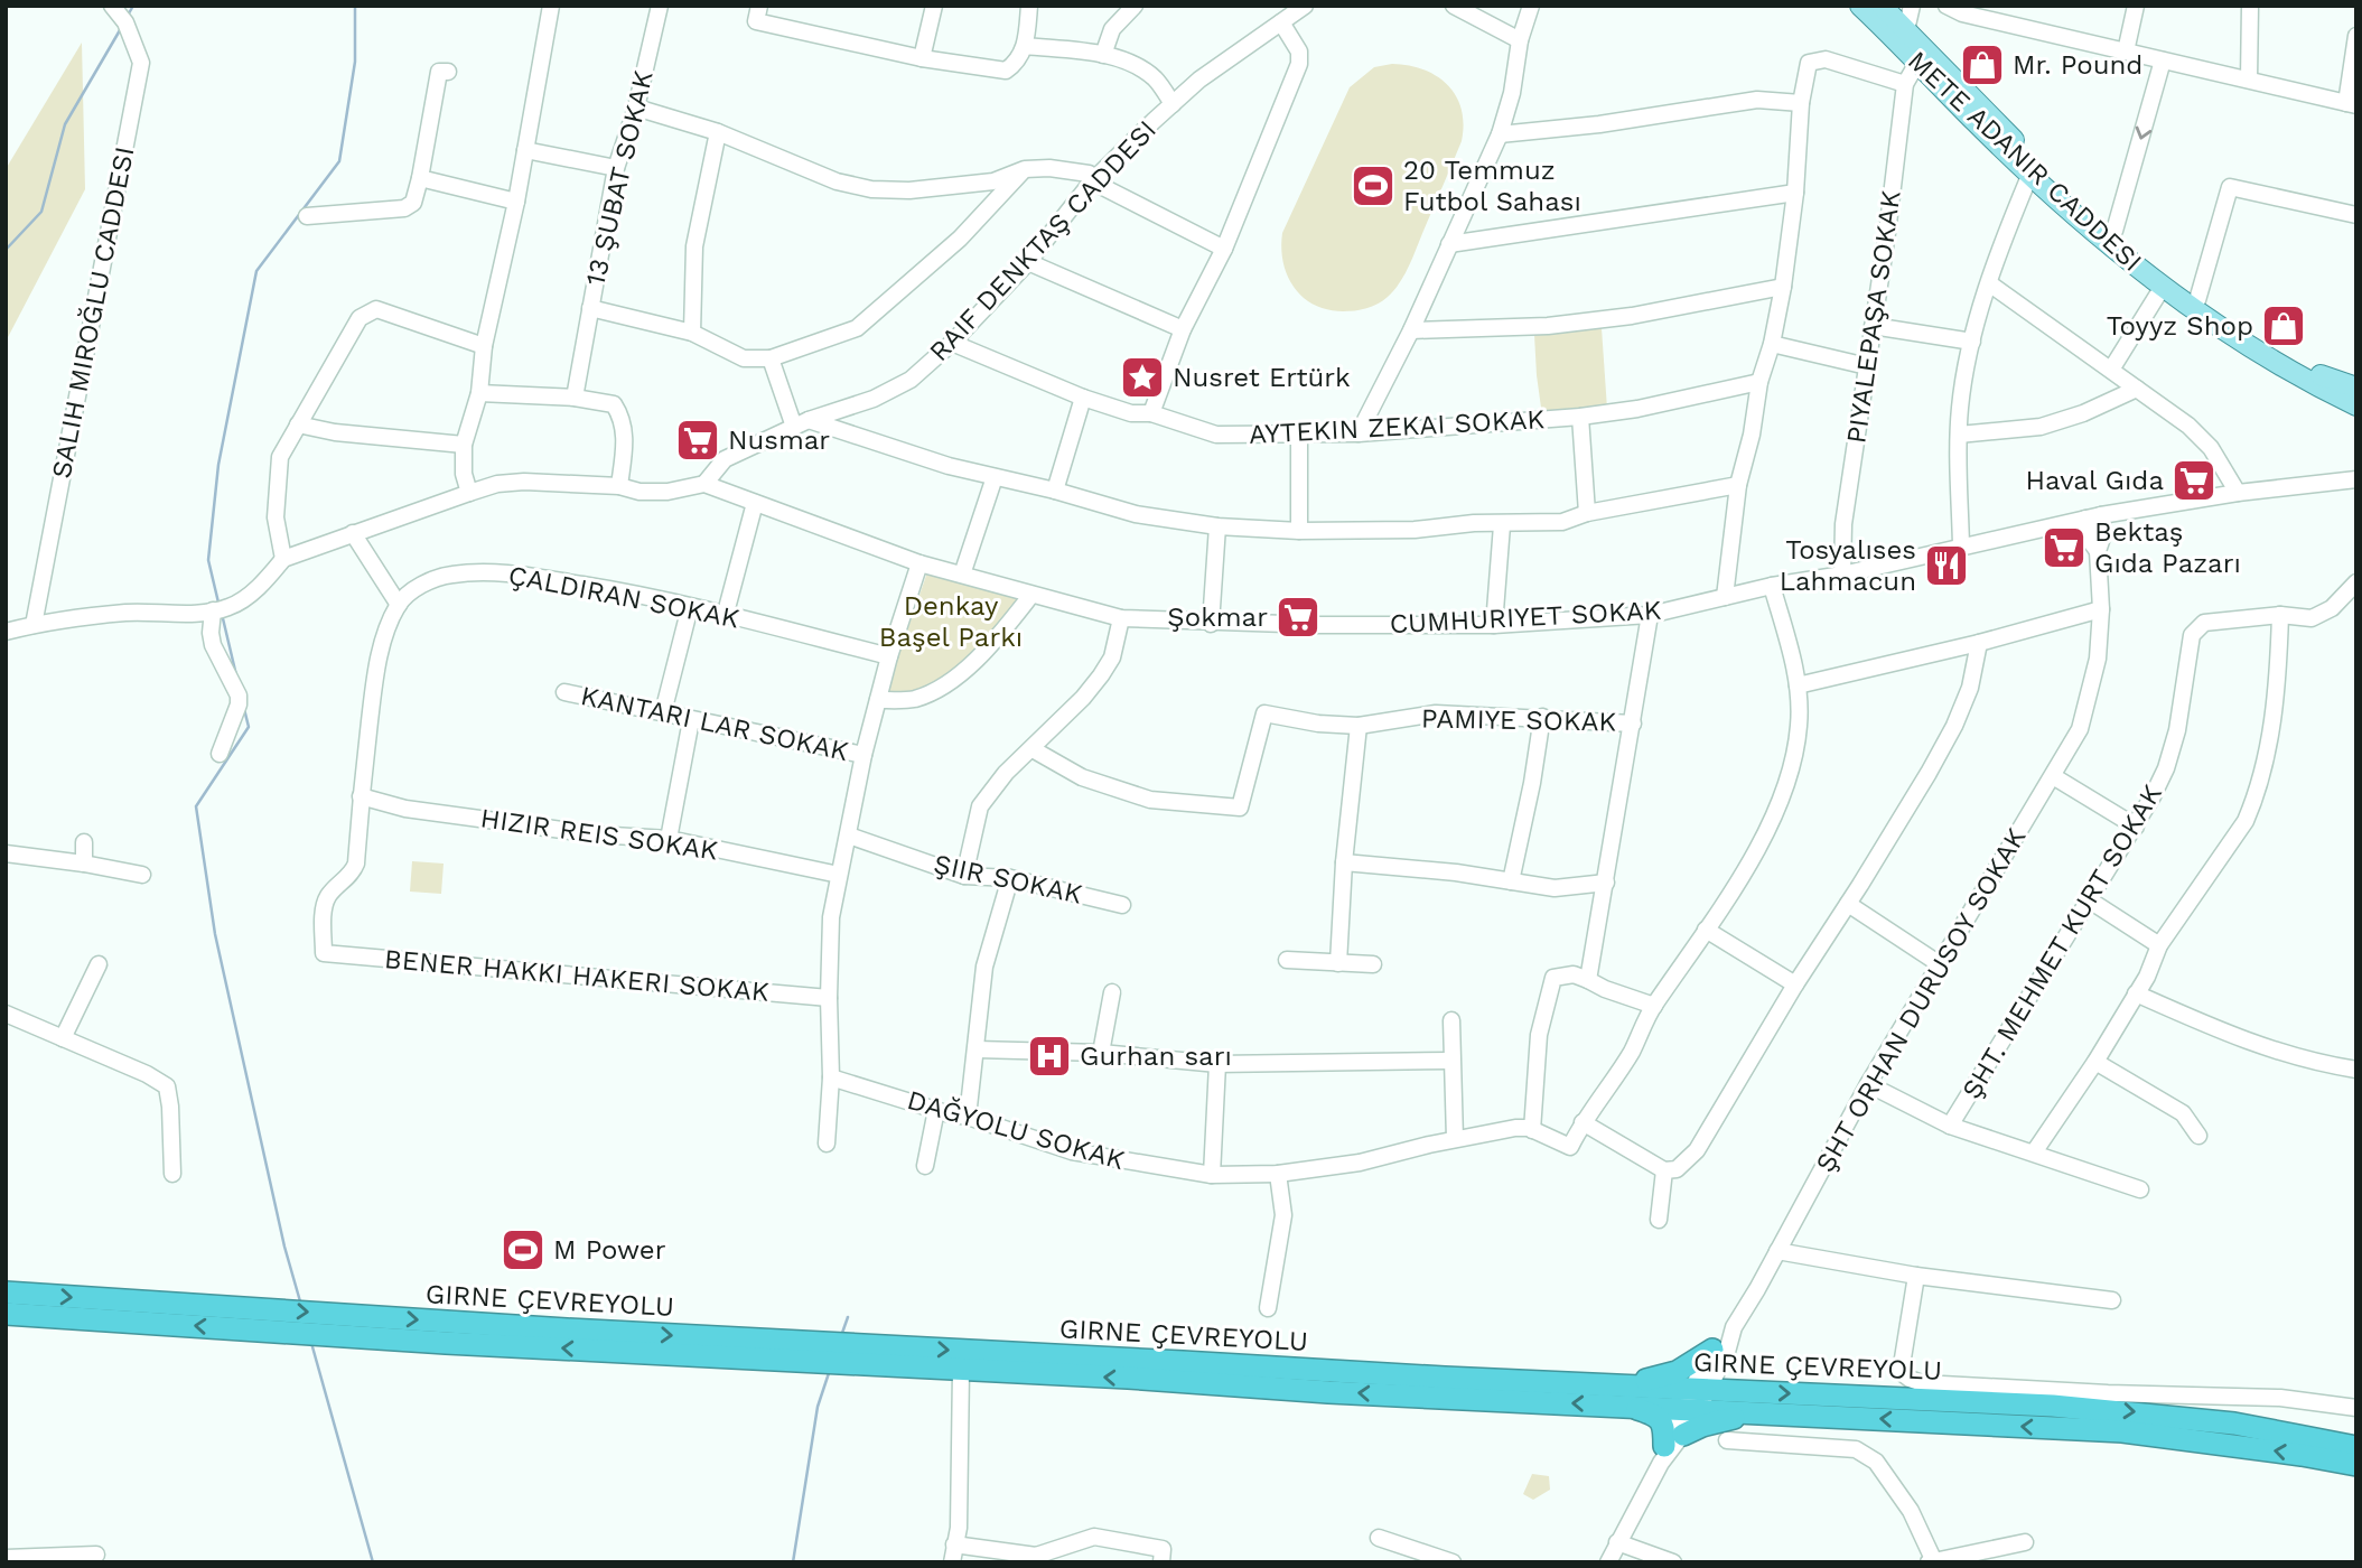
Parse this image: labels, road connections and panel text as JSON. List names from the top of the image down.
{
  "streets": {
    "highway": ["GIRNE ÇEVREYOLU"],
    "street": [
      "13 ŞUBAT SOKAK",
      "RAIF DENKTAŞ CADDESI",
      "SALIH MIROĞLU CADDESI",
      "PIYALEPAŞA SOKAK",
      "AYTEKIN ZEKAI SOKAK",
      "CUMHURIYET SOKAK",
      "PAMIYE SOKAK",
      "ŞIIR SOKAK",
      "ŞHT. MEHMET KURT SOKAK",
      "ŞHT ORHAN DURUSOY SOKAK",
      "DAĞYOLU SOKAK"
    ]
  },
  "crossings": [
    ["RAIF DENKTAŞ CADDESI", "AYTEKIN ZEKAI SOKAK"],
    ["RAIF DENKTAŞ CADDESI", "CUMHURIYET SOKAK"],
    ["PIYALEPAŞA SOKAK", "CUMHURIYET SOKAK"],
    ["CUMHURIYET SOKAK", "ŞHT ORHAN DURUSOY SOKAK"],
    ["ŞHT ORHAN DURUSOY SOKAK", "GIRNE ÇEVREYOLU"]
  ],
  "parks": ["Denkay Başel Parkı"],
  "places": {
    "shop": ["Mr. Pound", "Toyyz Shop"],
    "sports": ["20 Temmuz Futbol Sahası", "M Power"],
    "place": ["Nusret Ertürk"],
    "supermarket": [
      "Nusmar",
      "Haval Gıda",
      "Bektaş Gıda Pazarı",
      "Şokmar"
    ],
    "restaurant": ["Tosyalıses Lahmacun"],
    "hospital": ["Gurhan sarı"]
  }
}
